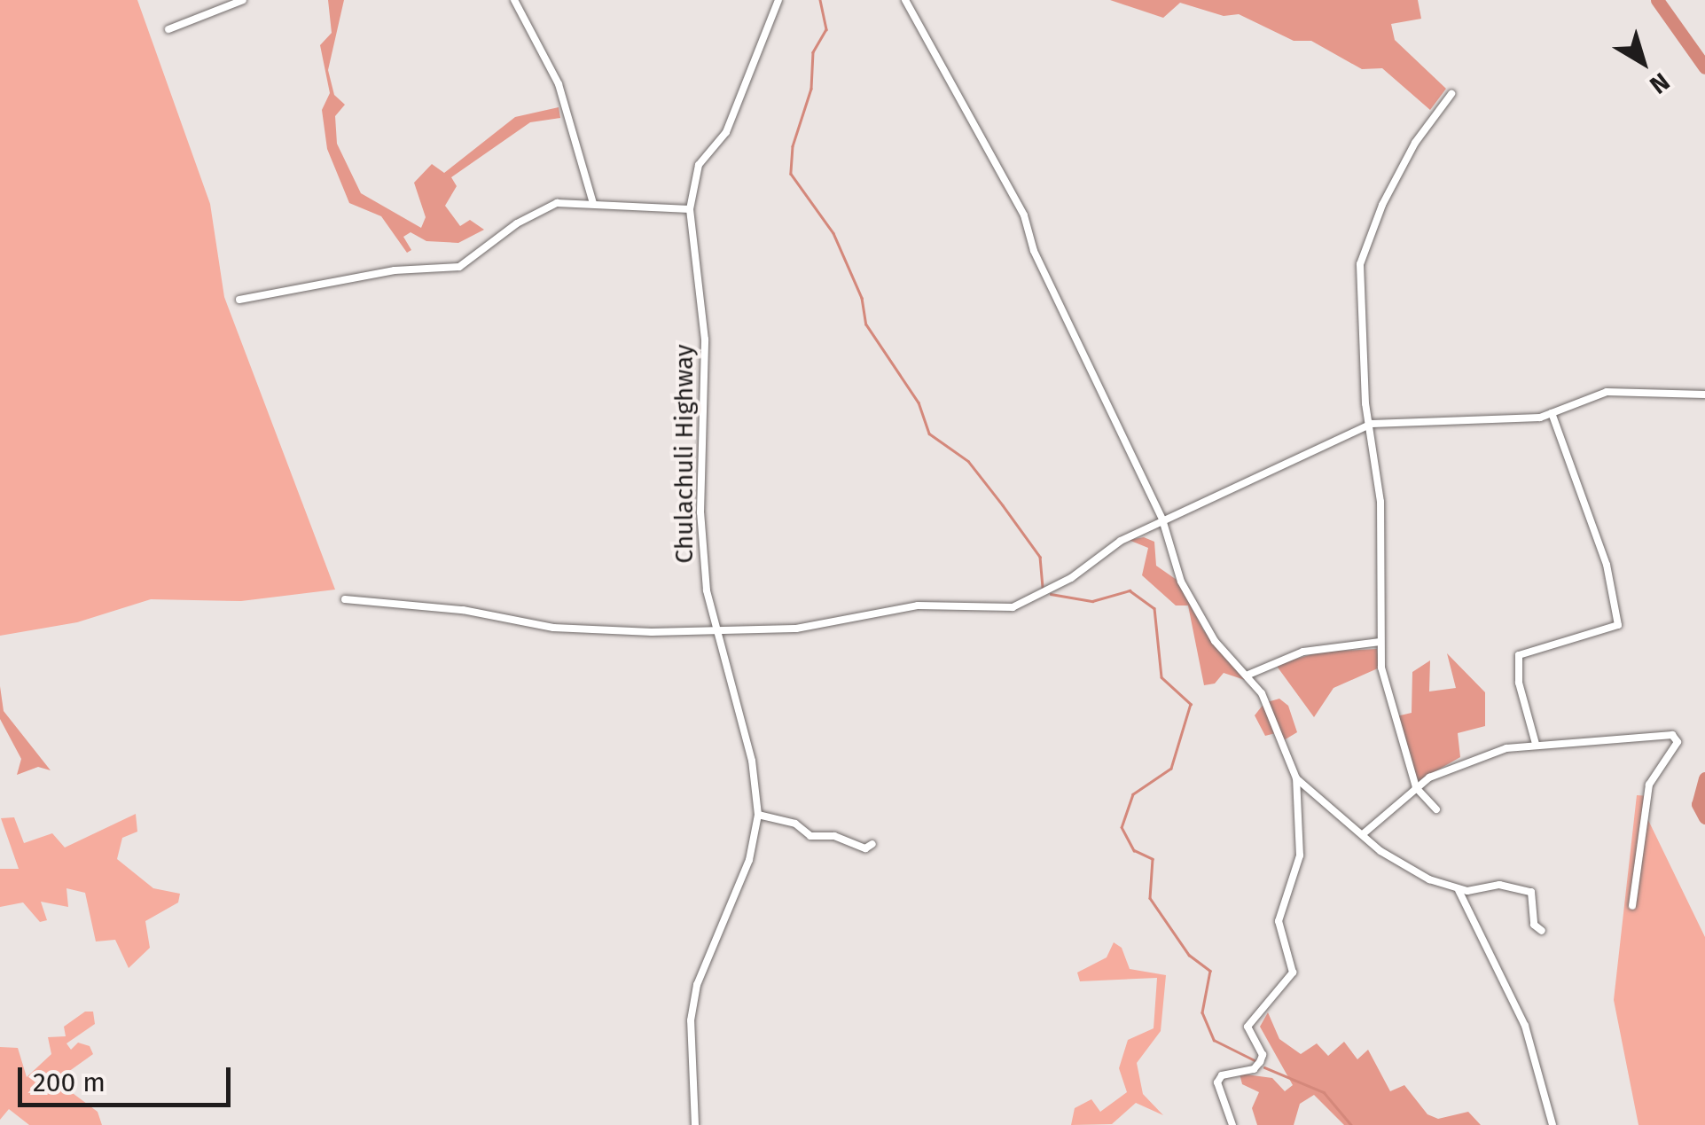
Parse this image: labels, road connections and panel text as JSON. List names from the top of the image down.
{
  "streets": {
    "street": ["Chulachuli Highway"]
  },
  "scale_bar": "200 m",
  "north": "bottom right"
}
